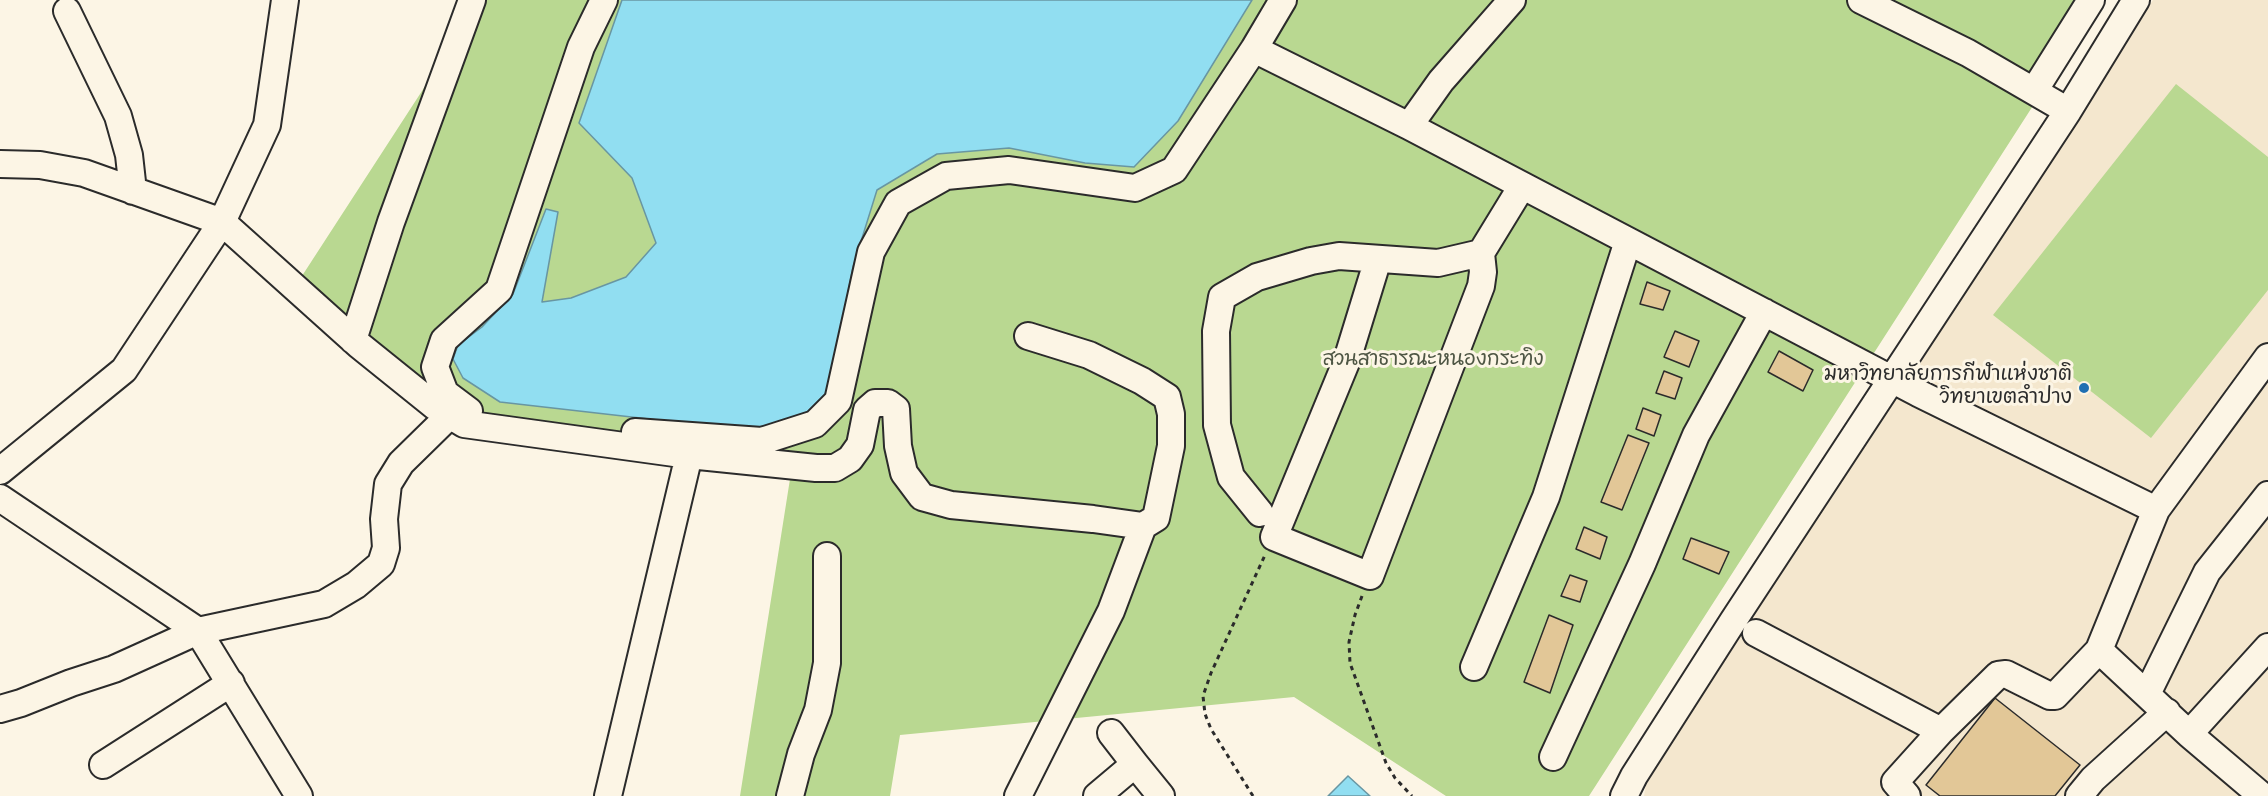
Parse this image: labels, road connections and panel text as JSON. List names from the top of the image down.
{
  "parks": ["สวนสาธารณะหนองกระทิง"],
  "places": ["มหาวิทยาลัยการกีฬาแห่งชาติ วิทยาเขตลำปาง"]
}
